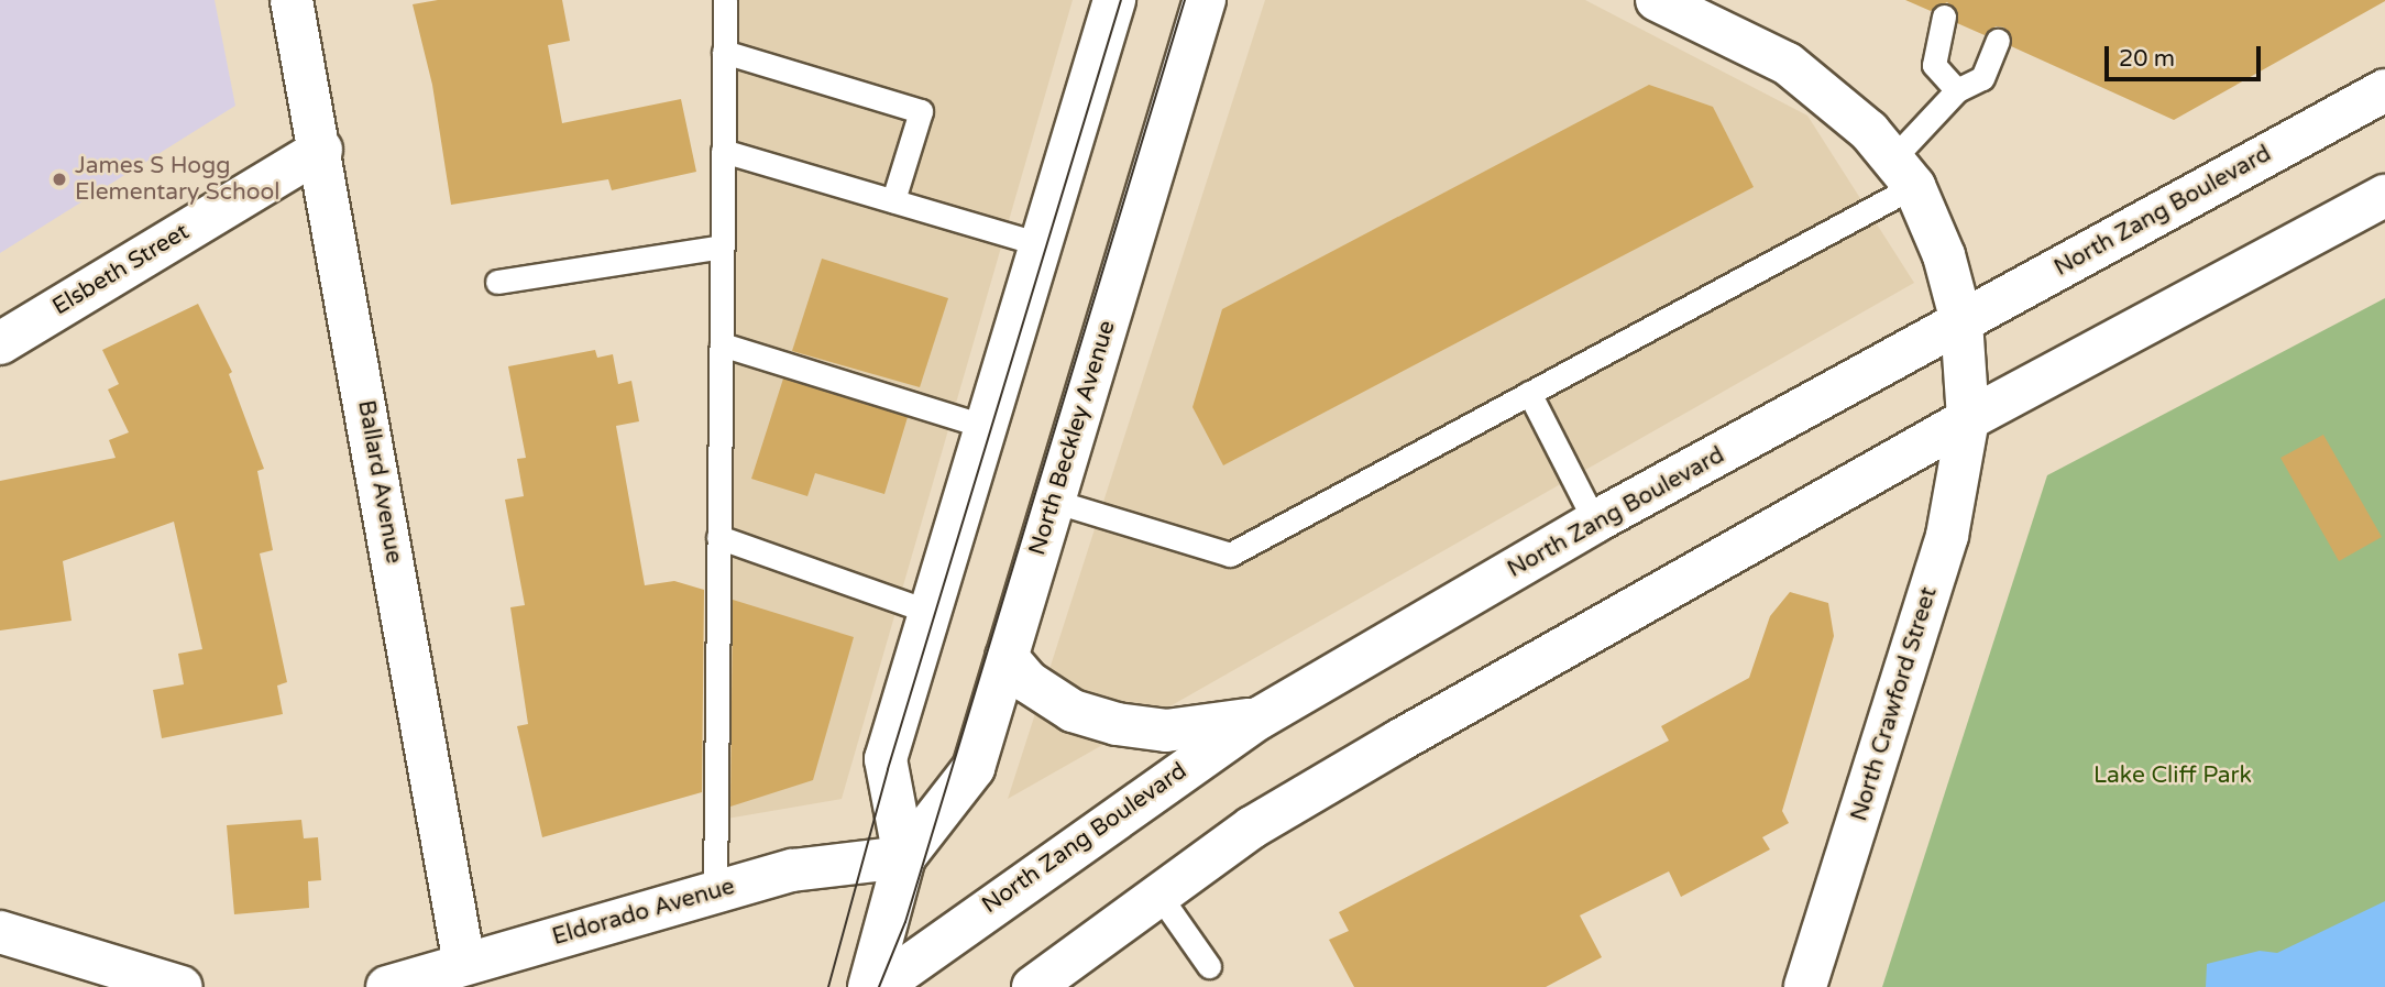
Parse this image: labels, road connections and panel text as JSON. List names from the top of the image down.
{
  "streets": {
    "main road": [
      "North Zang Boulevard",
      "Elsbeth Street",
      "North Beckley Avenue",
      "Ballard Avenue",
      "North Crawford Street",
      "Eldorado Avenue"
    ]
  },
  "crossings": [
    ["North Zang Boulevard", "North Crawford Street"],
    ["Elsbeth Street", "Ballard Avenue"],
    ["North Beckley Avenue", "Eldorado Avenue"],
    ["Ballard Avenue", "Eldorado Avenue"]
  ],
  "parks": ["Lake Cliff Park"],
  "places": ["James S Hogg Elementary School"],
  "scale_bar": "20 m"
}
